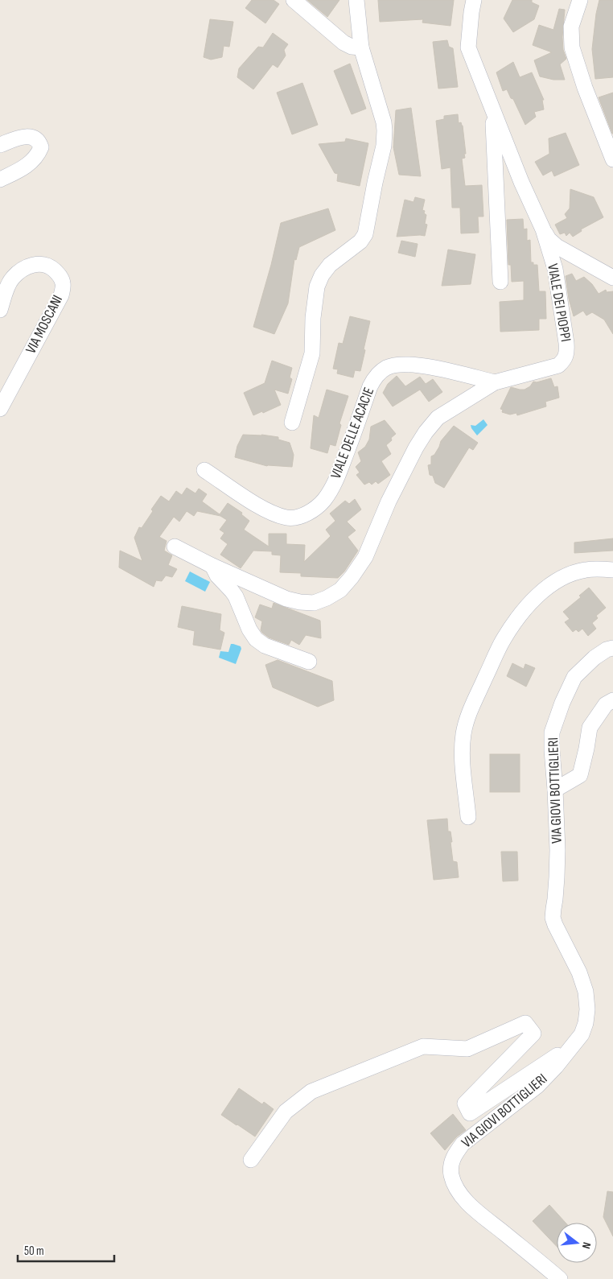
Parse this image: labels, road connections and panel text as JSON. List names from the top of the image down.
{
  "streets": {
    "street": [
      "VIALE DEI PIOPPI",
      "VIA MOSCANI",
      "VIALE DELLE ACACIE",
      "VIA GIOVI BOTTIGLIERI"
    ]
  },
  "crossings": [
    ["VIALE DEI PIOPPI", "VIALE DELLE ACACIE"]
  ],
  "scale_bar": "50 m",
  "north": "right"
}
